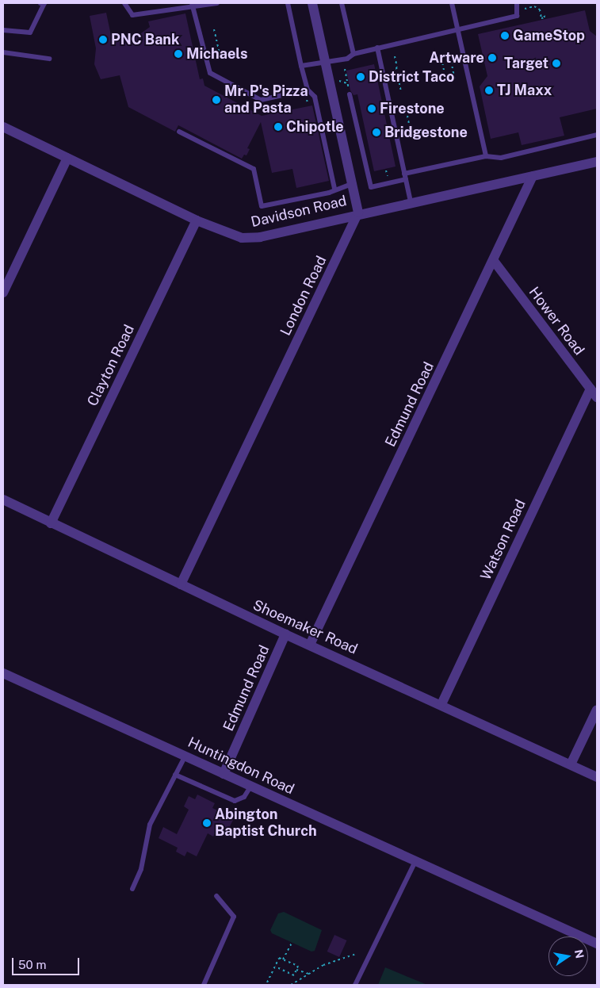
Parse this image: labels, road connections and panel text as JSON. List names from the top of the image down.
{
  "streets": {
    "street": [
      "Davidson Road",
      "London Road",
      "Hower Road",
      "Clayton Road",
      "Edmund Road",
      "Watson Road",
      "Shoemaker Road",
      "Huntingdon Road"
    ]
  },
  "crossings": [
    ["Davidson Road", "London Road"],
    ["Davidson Road", "Clayton Road"],
    ["Davidson Road", "Edmund Road"],
    ["London Road", "Shoemaker Road"],
    ["Hower Road", "Edmund Road"],
    ["Hower Road", "Watson Road"],
    ["Clayton Road", "Shoemaker Road"],
    ["Edmund Road", "Shoemaker Road"],
    ["Edmund Road", "Huntingdon Road"],
    ["Watson Road", "Shoemaker Road"]
  ],
  "places": [
    "GameStop",
    "PNC Bank",
    "Michaels",
    "Artware",
    "Target",
    "District Taco",
    "TJ Maxx",
    "Mr. P's Pizza and Pasta",
    "Firestone",
    "Chipotle",
    "Bridgestone",
    "Abington Baptist Church"
  ],
  "scale_bar": "50 m",
  "north": "right"
}
